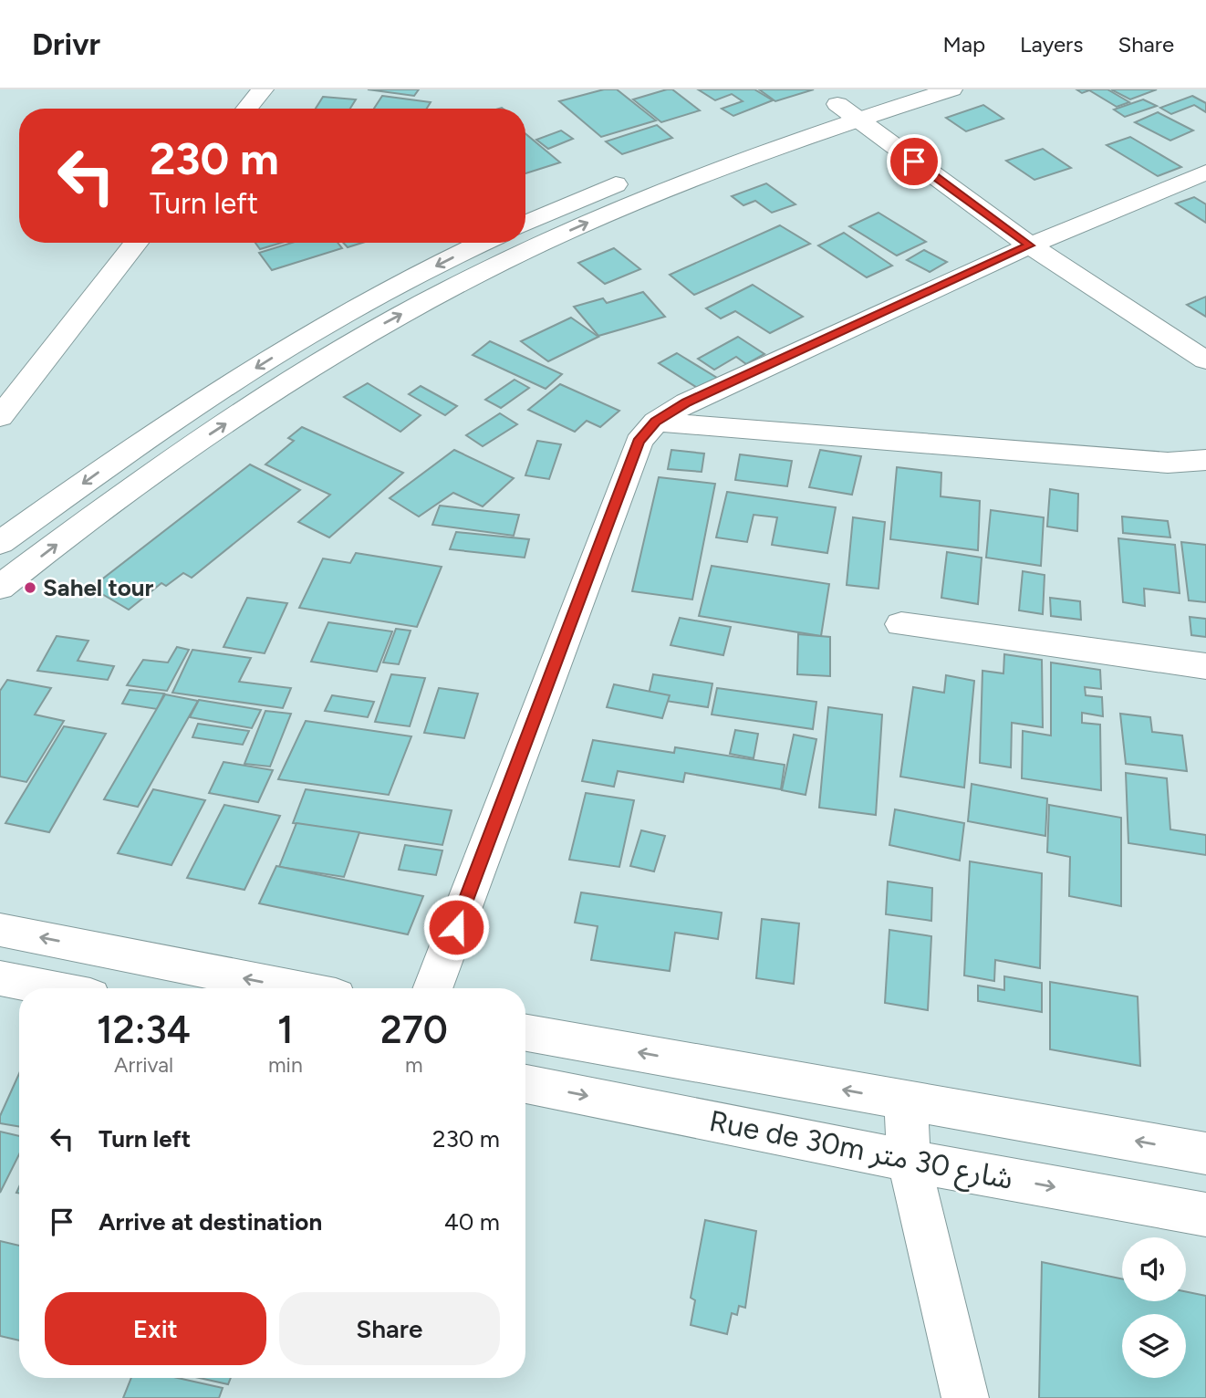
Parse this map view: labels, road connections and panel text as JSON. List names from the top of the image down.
{
  "streets": {
    "street": ["Rue de 30m شارع 30 متر"]
  },
  "places": ["Sahel tour"],
  "page": {
    "header": "Drivr",
    "nav": ["Map", "Layers", "Share"],
    "turn": ["230 m", "Turn left"],
    "eta": [
      "12:34",
      "Arrival",
      "1",
      "min",
      "270",
      "m"
    ],
    "list": [
      {
        "name": "Turn left",
        "value": "230 m"
      },
      {
        "name": "Arrive at destination",
        "value": "40 m"
      }
    ],
    "buttons": ["Exit", "Share"]
  }
}
